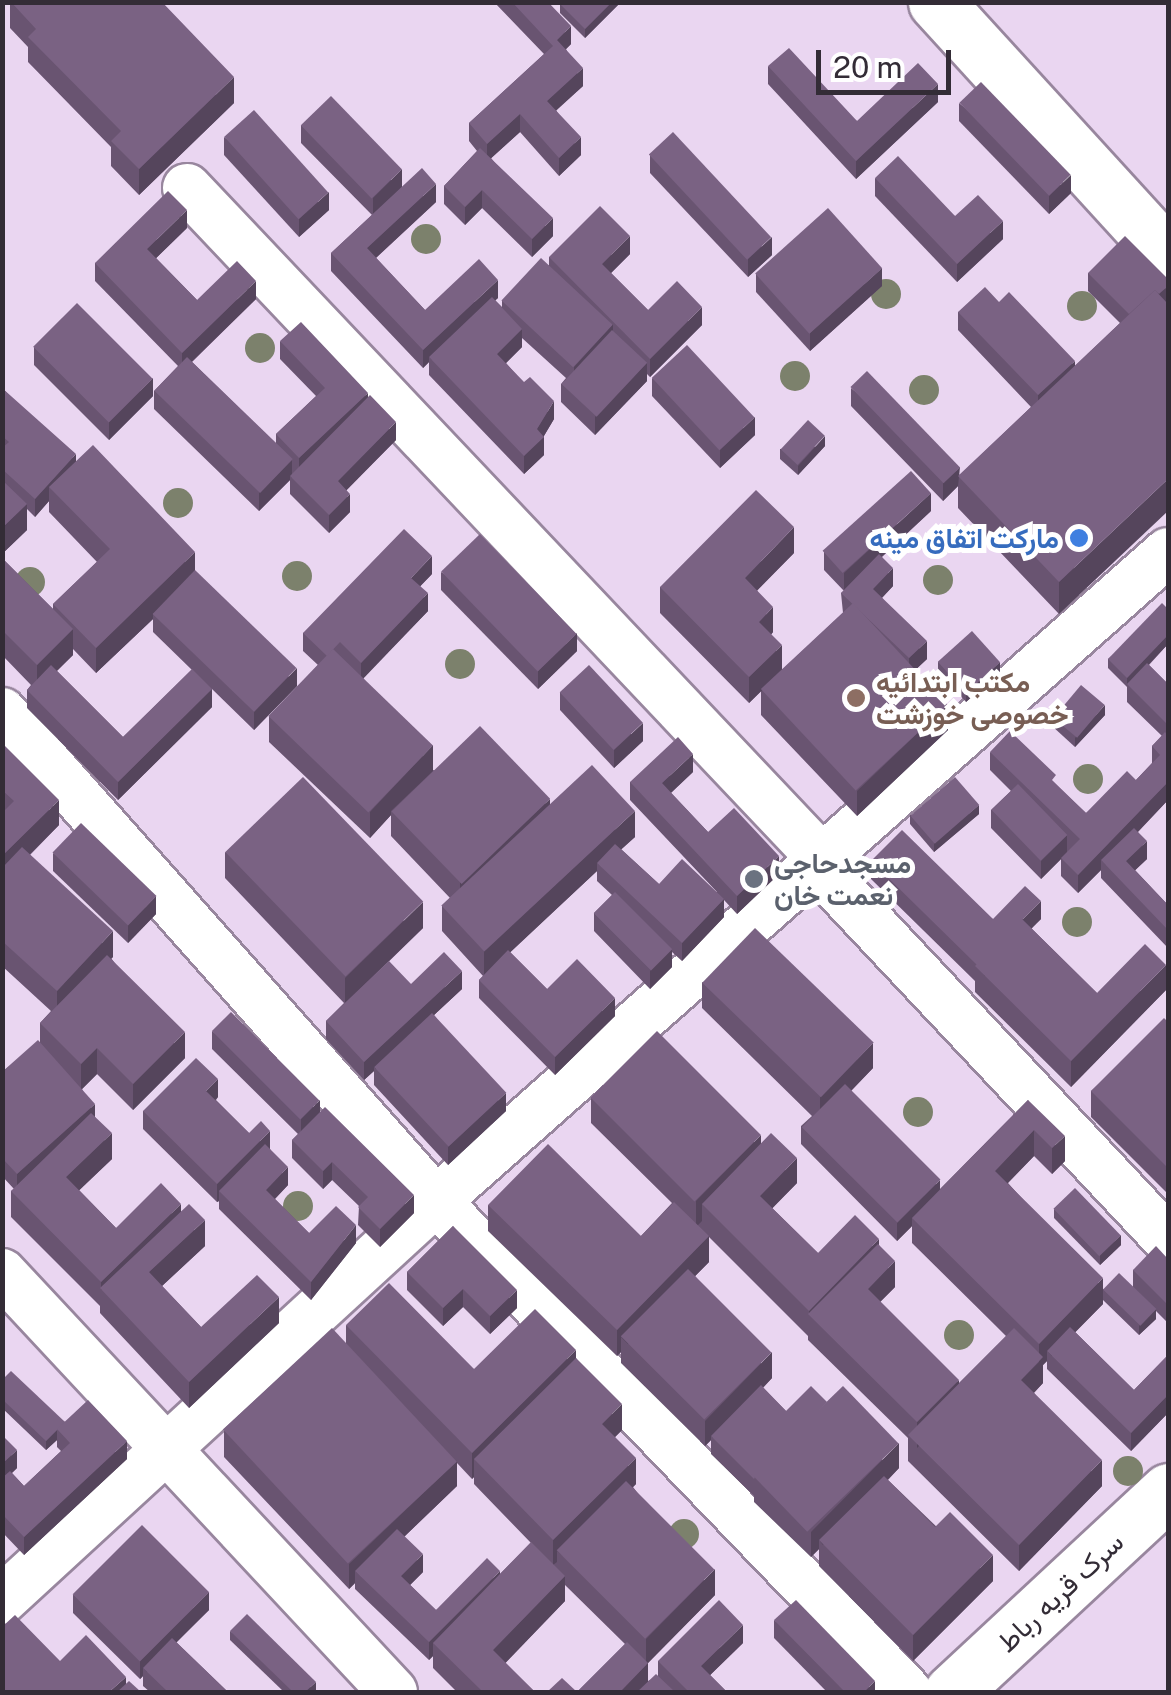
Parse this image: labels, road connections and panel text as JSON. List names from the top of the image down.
{
  "streets": {
    "street": ["سرک قریه رباط"]
  },
  "places": ["مارکت اتفاق مینه", "مکتب ابتدائیه خصوصی خوزشت", "مسجدحاجی نعمت خان"],
  "scale_bar": "20 m"
}
